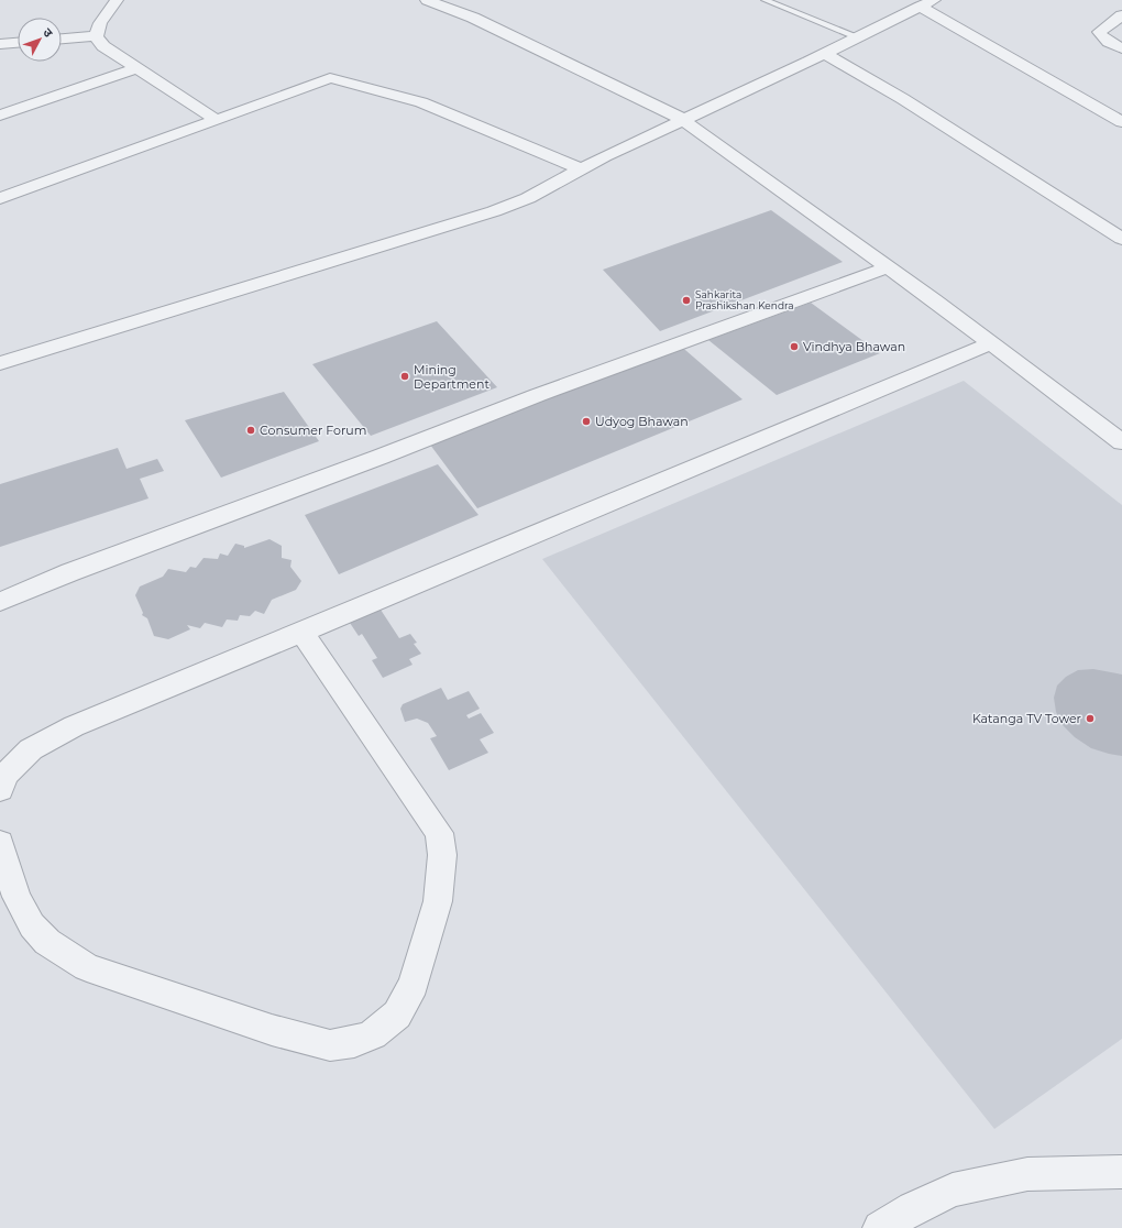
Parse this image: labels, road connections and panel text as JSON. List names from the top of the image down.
{
  "places": [
    "Sahkarita Prashikshan Kendra",
    "Vindhya Bhawan",
    "Mining Department",
    "Udyog Bhawan",
    "Consumer Forum",
    "Katanga TV Tower"
  ],
  "north": "top right"
}
